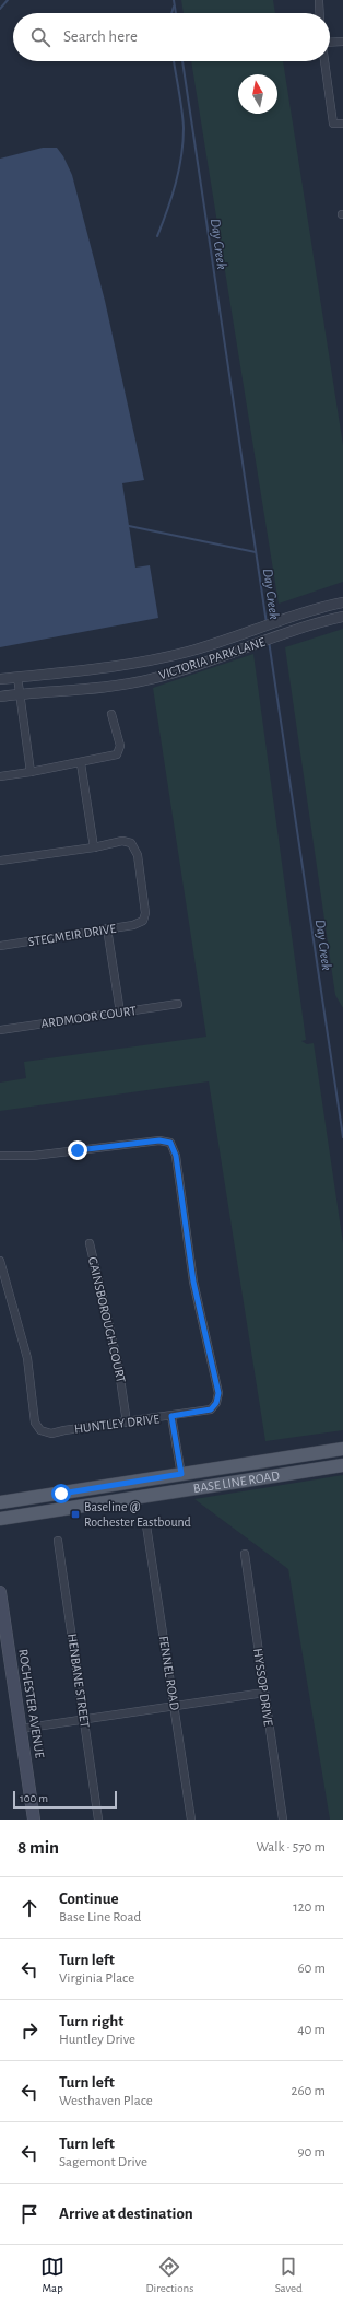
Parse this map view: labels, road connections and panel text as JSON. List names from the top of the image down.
{
  "streets": {
    "main road": ["BASE LINE ROAD", "ROCHESTER AVENUE"],
    "street": [
      "VICTORIA PARK LANE",
      "STEGMEIR DRIVE",
      "ARDMOOR COURT",
      "GAINSBOROUGH COURT",
      "HUNTLEY DRIVE",
      "FENNEL ROAD",
      "HENBANE STREET",
      "HYSSOP DRIVE"
    ]
  },
  "crossings": [
    ["GAINSBOROUGH COURT", "HUNTLEY DRIVE"]
  ],
  "water": ["Day Creek"],
  "places": {
    "transit": ["Baseline @ Rochester Eastbound"]
  },
  "scale_bar": "100 m",
  "north": "top",
  "page": {
    "search": "Search here",
    "scale": "100 m",
    "heading": ["8 min", "Walk · 570 m"],
    "list": [
      ["Continue", "Base Line Road", "120 m"],
      ["Turn left", "Virginia Place", "60 m"],
      ["Turn right", "Huntley Drive", "40 m"],
      ["Turn left", "Westhaven Place", "260 m"],
      ["Turn left", "Sagemont Drive", "90 m"],
      "Arrive at destination"
    ],
    "nav": ["Map", "Directions", "Saved"]
  }
}
